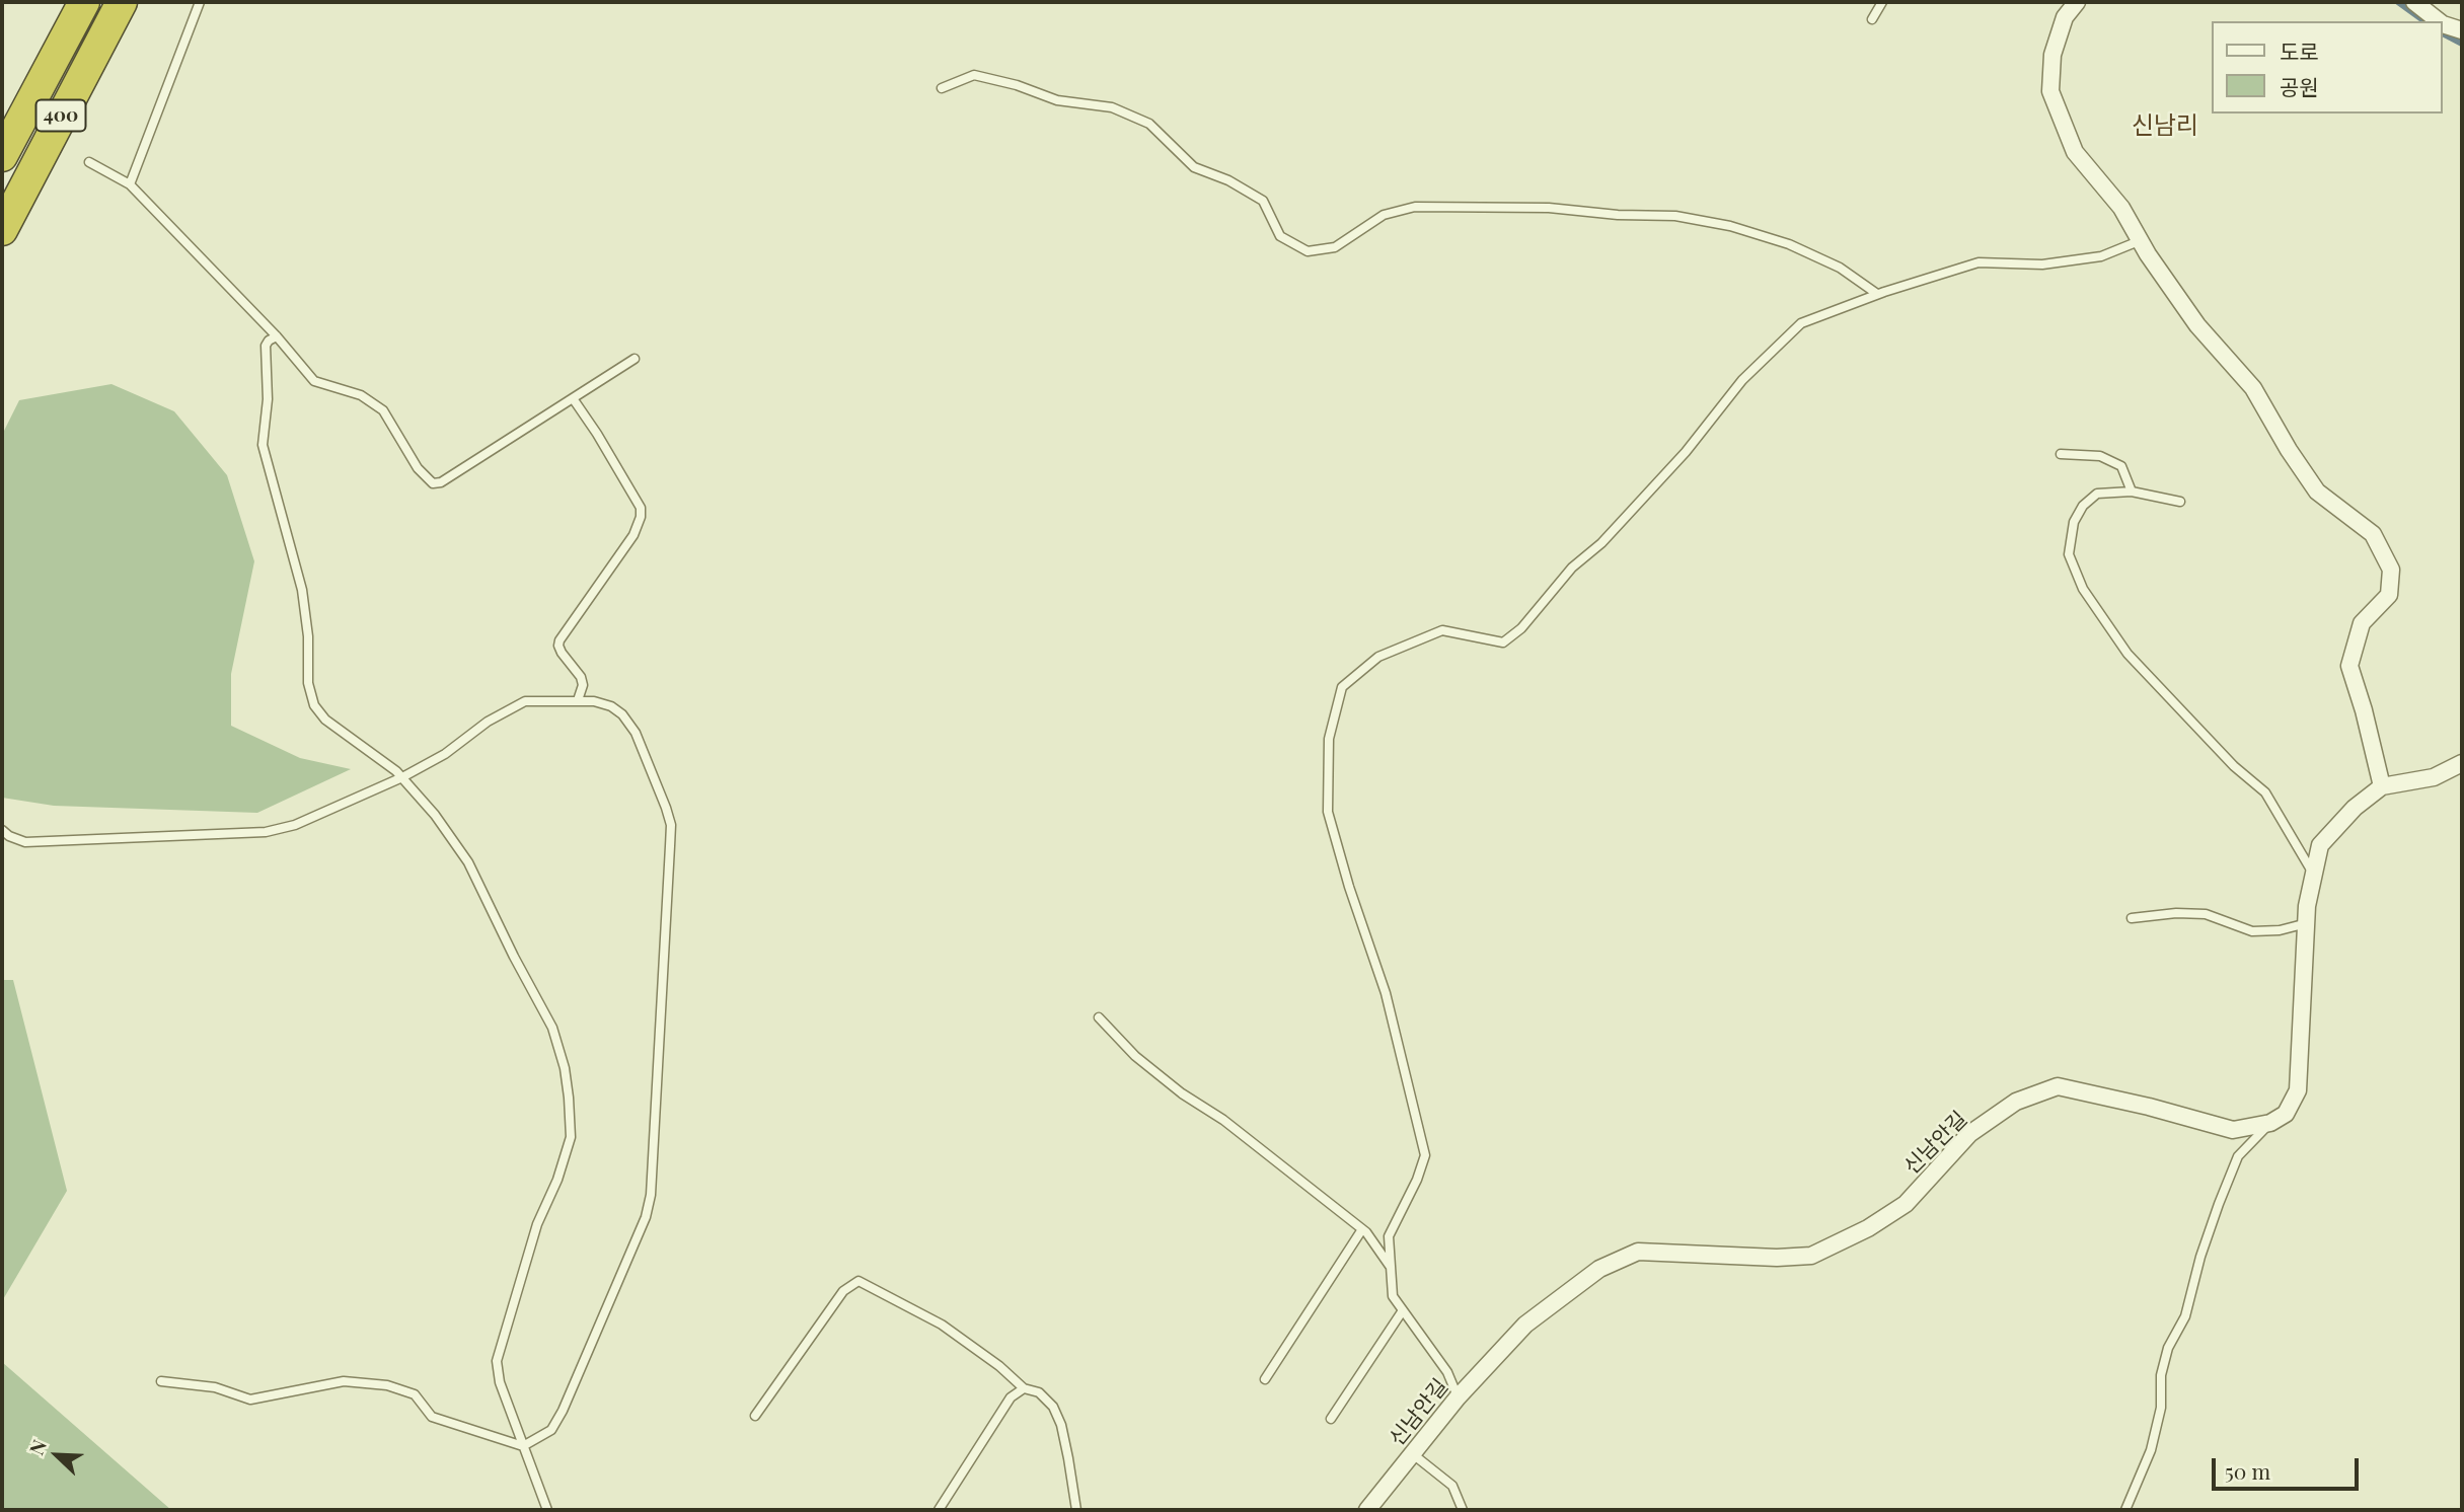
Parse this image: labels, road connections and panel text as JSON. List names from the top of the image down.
{
  "streets": {
    "highway": ["400"],
    "street": ["신남안길"]
  },
  "districts": ["신남리"],
  "legend": ["도로", "공원"],
  "scale_bar": "50 m",
  "north": "top left"
}
